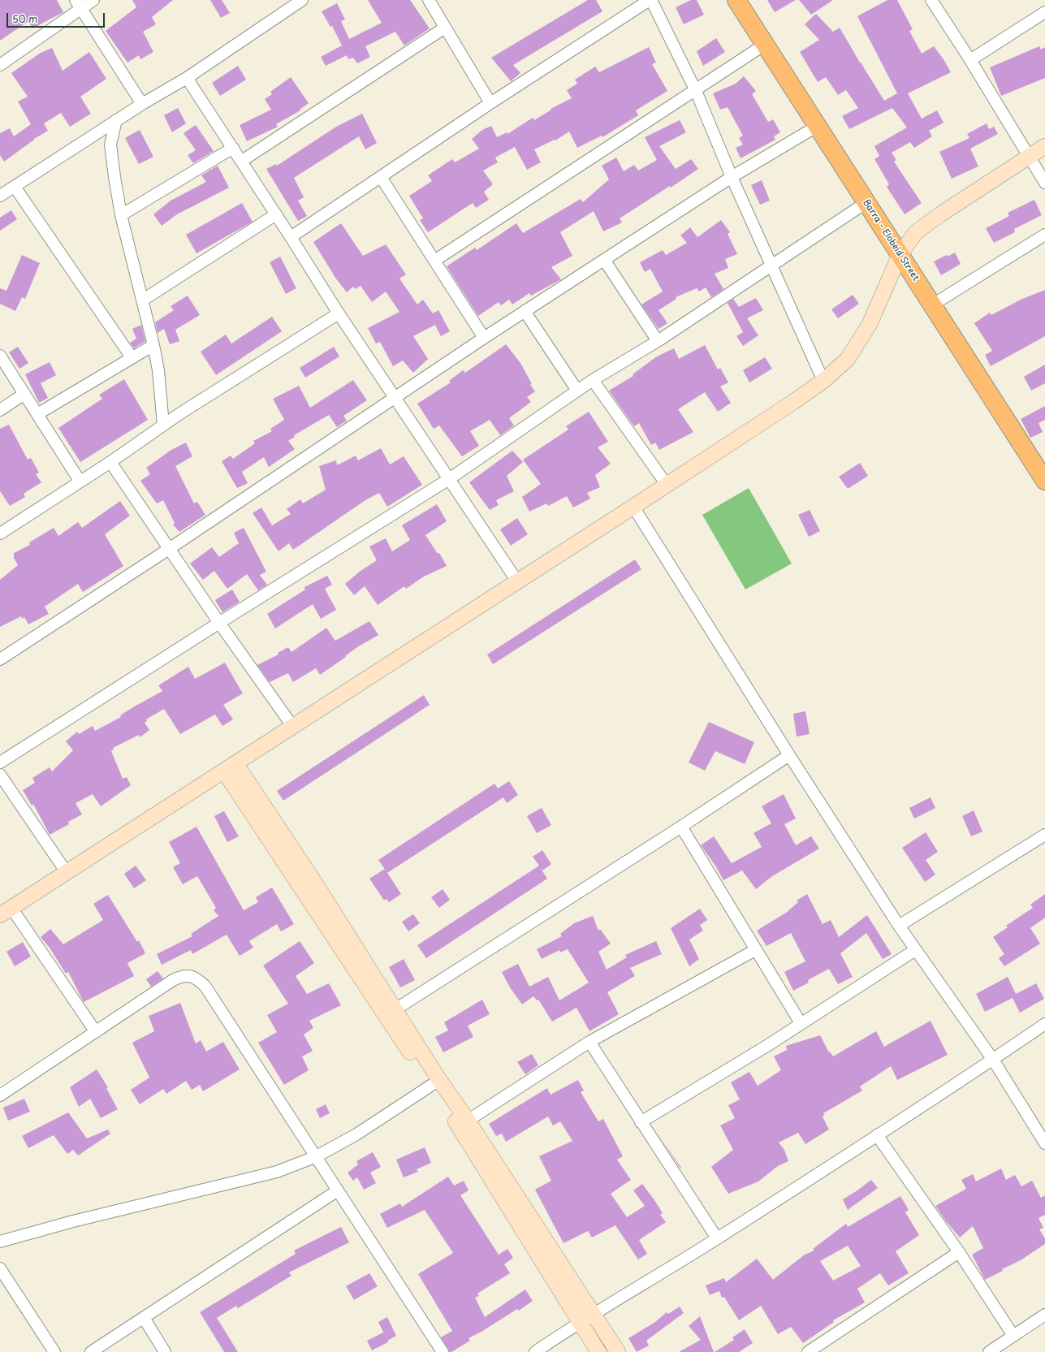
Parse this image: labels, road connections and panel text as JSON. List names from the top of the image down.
{
  "streets": {
    "main road": ["Barra - Elobeid Street"]
  },
  "scale_bar": "50 m"
}
